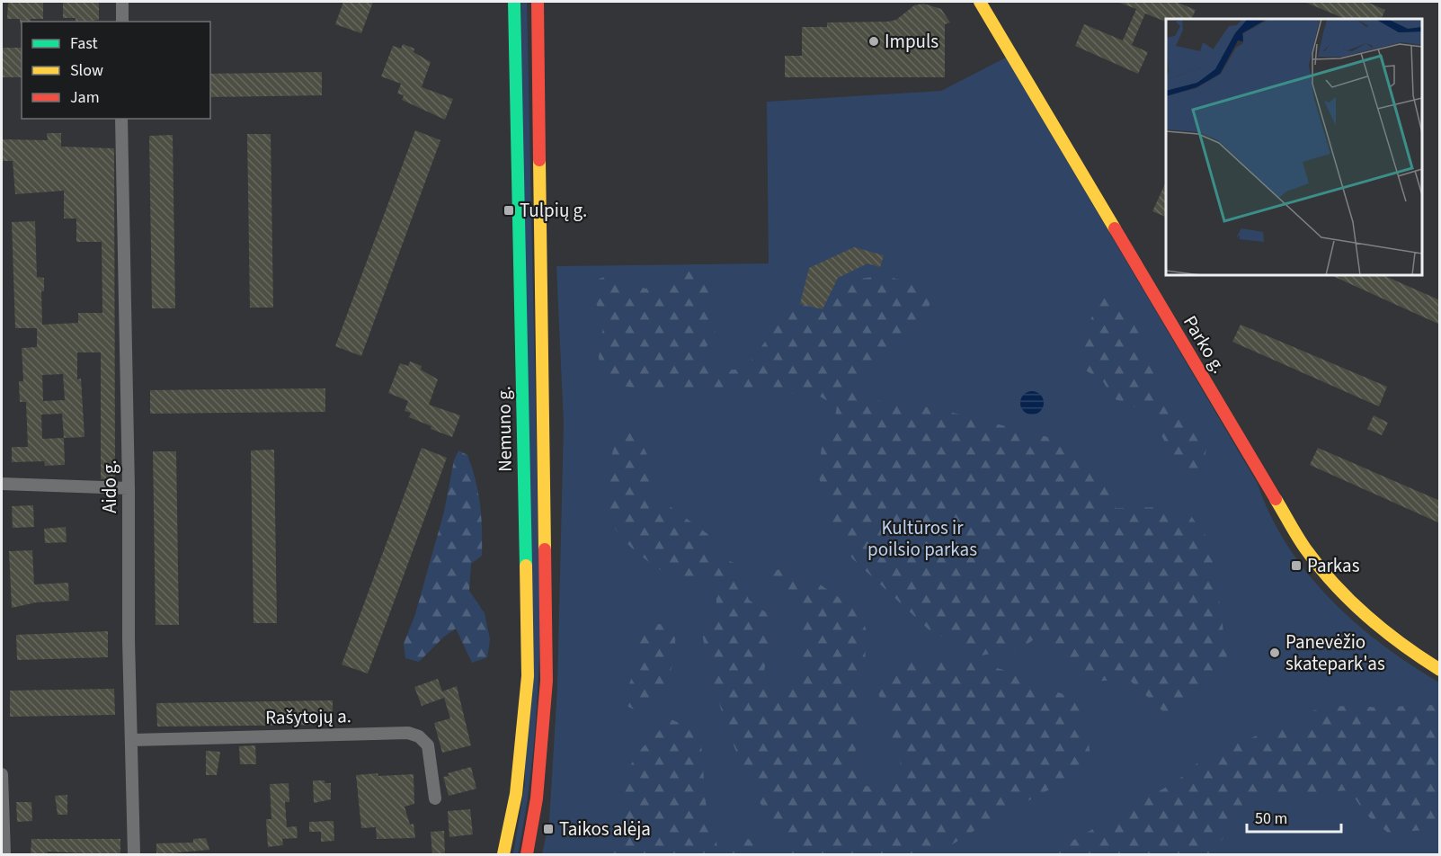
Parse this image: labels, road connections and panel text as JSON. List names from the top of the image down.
{
  "streets": {
    "main road": ["Parko g.", "Nemuno g."],
    "street": ["Aido g.", "Rašytojų a."]
  },
  "crossings": [
    ["Aido g.", "Rašytojų a."]
  ],
  "parks": ["Kultūros ir poilsio parkas"],
  "places": {
    "other": ["Impuls", "Panevėžio skatepark'as"],
    "transit": ["Tulpių g.", "Parkas", "Taikos alėja"]
  },
  "legend": ["Fast", "Slow", "Jam"],
  "scale_bar": "50 m"
}
